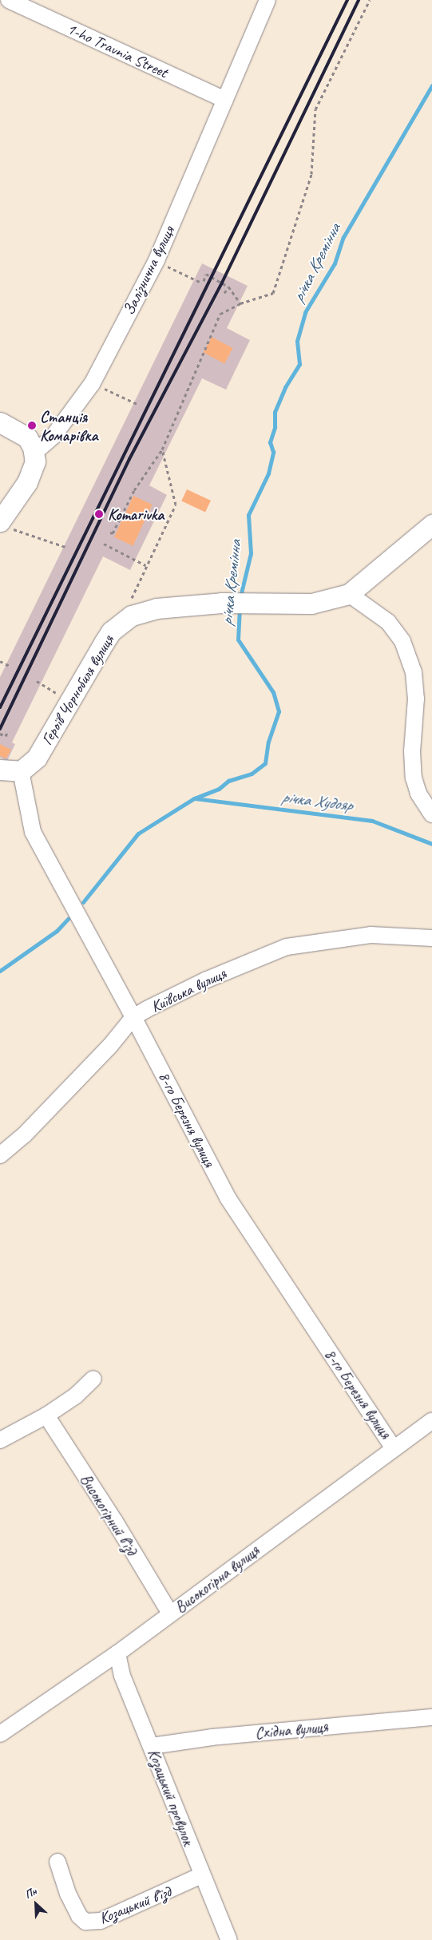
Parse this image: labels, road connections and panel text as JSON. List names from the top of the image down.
{
  "streets": {
    "street": [
      "1-ho Travnia Street",
      "Залізнична вулиця",
      "Героїв Чорнобиля вулиця",
      "Київська вулиця",
      "8-го Березня вулиця",
      "Високогірний в'їзд",
      "Високогірна вулиця",
      "Східна вулиця",
      "Козацький провулок",
      "Козацький в'їзд"
    ]
  },
  "crossings": [
    ["1-ho Travnia Street", "Залізнична вулиця"],
    ["Героїв Чорнобиля вулиця", "8-го Березня вулиця"],
    ["Київська вулиця", "8-го Березня вулиця"],
    ["8-го Березня вулиця", "Високогірна вулиця"],
    ["Високогірний в'їзд", "Високогірна вулиця"],
    ["Високогірна вулиця", "Козацький провулок"],
    ["Східна вулиця", "Козацький провулок"],
    ["Козацький провулок", "Козацький в'їзд"]
  ],
  "water": ["річка Кремінна", "річка Худояр"],
  "places": ["Станція Комарівка", "Komarivka"],
  "north": "top left"
}
